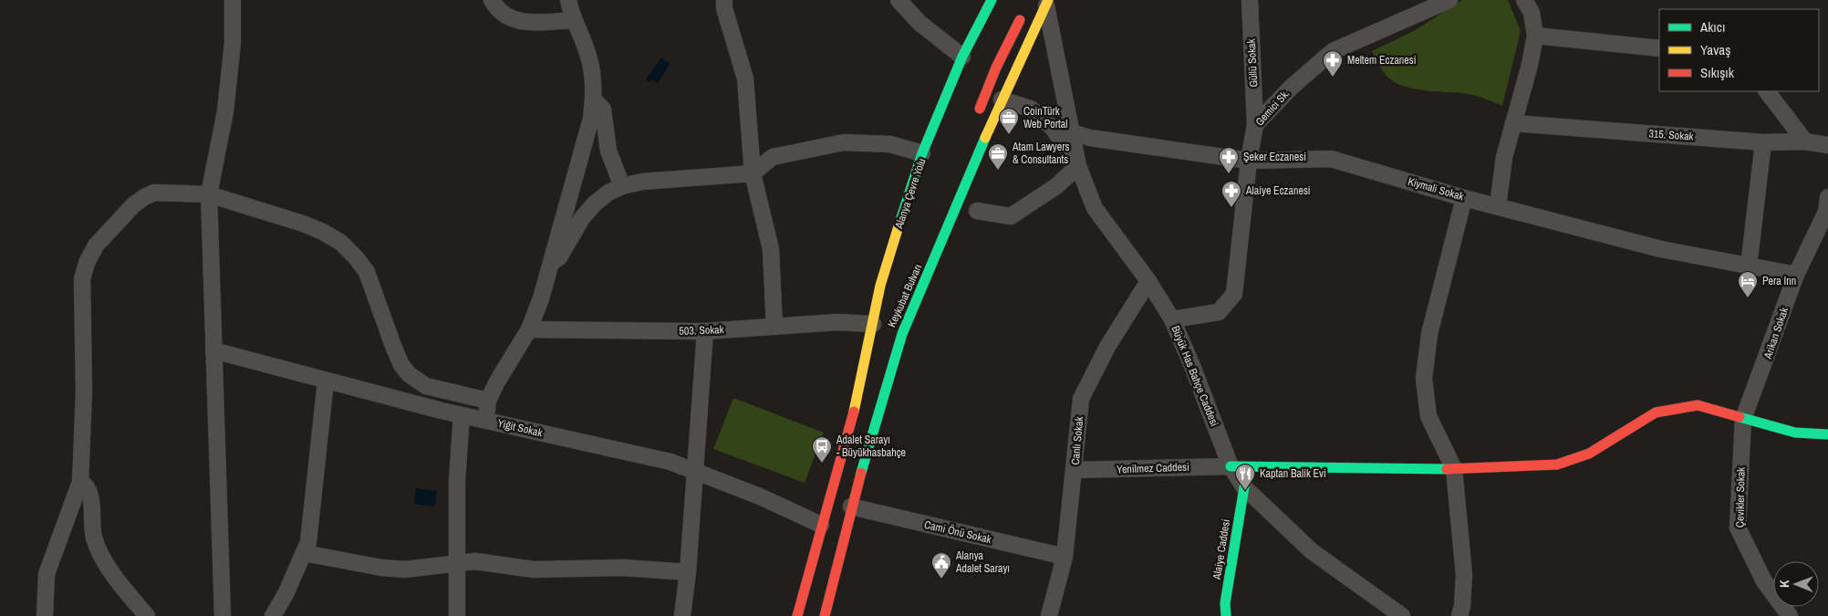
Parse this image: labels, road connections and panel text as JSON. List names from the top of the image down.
{
  "streets": {
    "main road": ["Keykubat Bulvarı", "Alaiye Caddesi"],
    "street": [
      "Güllü Sokak",
      "Gemici Sk.",
      "315. Sokak",
      "Kiymali Sokak",
      "503. Sokak",
      "Arikan Sokak",
      "Büyük Has Bahçe Caddesi",
      "Yiğit Sokak",
      "Canlı Sokak",
      "Yenilmez Caddesi",
      "Çevikler Sokak",
      "Cami Önü Sokak"
    ]
  },
  "crossings": [
    ["Güllü Sokak", "Gemici Sk."],
    ["Gemici Sk.", "Kiymali Sokak"],
    ["Gemici Sk.", "Büyük Has Bahçe Caddesi"],
    ["Kiymali Sokak", "Arikan Sokak"],
    ["Kiymali Sokak", "Büyük Has Bahçe Caddesi"],
    ["Keykubat Bulvarı", "Büyük Has Bahçe Caddesi"],
    ["Keykubat Bulvarı", "Cami Önü Sokak"],
    ["Arikan Sokak", "Çevikler Sokak"],
    ["Büyük Has Bahçe Caddesi", "Canlı Sokak"],
    ["Büyük Has Bahçe Caddesi", "Yenilmez Caddesi"],
    ["Büyük Has Bahçe Caddesi", "Alaiye Caddesi"],
    ["Canlı Sokak", "Yenilmez Caddesi"],
    ["Canlı Sokak", "Cami Önü Sokak"]
  ],
  "places": {
    "pharmacy": ["Meltem Eczanesi", "Şeker Eczanesi", "Alaiye Eczanesi"],
    "office": ["CoinTürk Web Portal", "Atam Lawyers & Consultants"],
    "hotel": ["Pera Inn"],
    "bus stop": ["Adalet Sarayı - Büyükhasbahçe"],
    "restaurant": ["Kaptan Balik Evi"],
    "public building": ["Alanya Adalet Sarayı"]
  },
  "legend": ["Akıcı", "Yavaş", "Sıkışık"],
  "north": "left"
}
